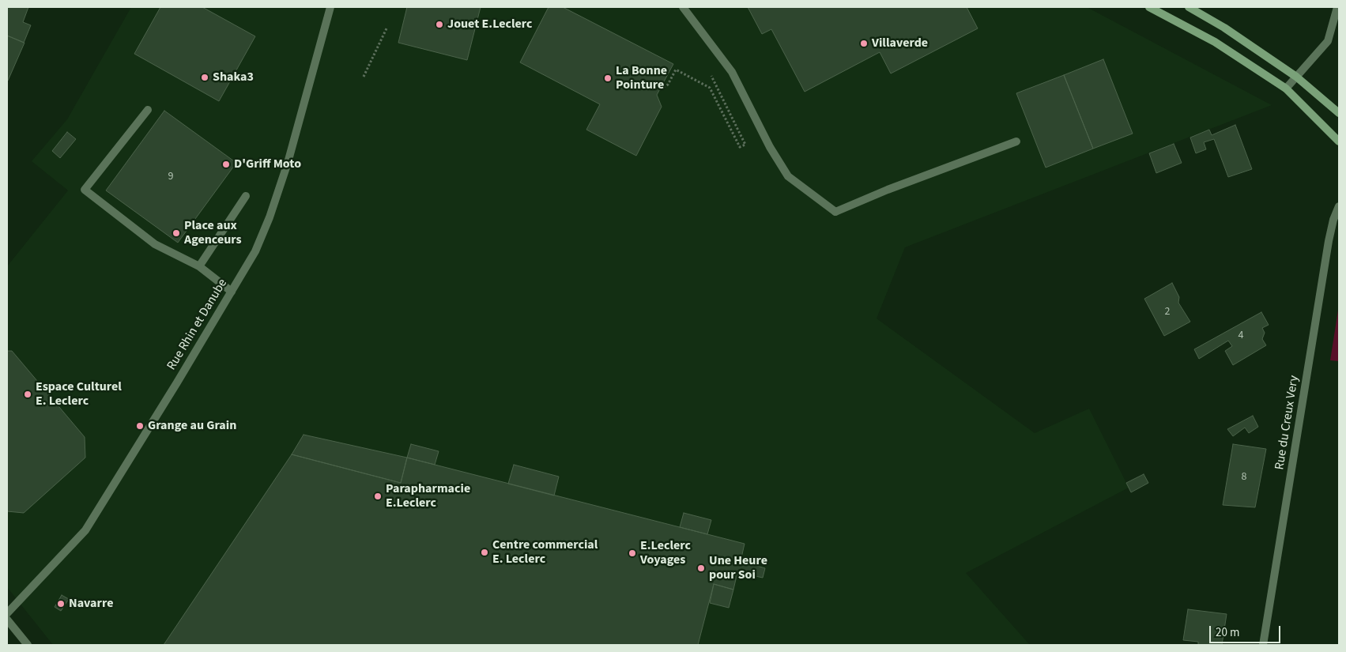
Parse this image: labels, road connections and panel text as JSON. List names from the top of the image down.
{
  "streets": {
    "street": ["Rue Rhin et Danube", "Rue du Creux Very"]
  },
  "places": [
    "Jouet E.Leclerc",
    "Villaverde",
    "Shaka3",
    "La Bonne Pointure",
    "D'Griff Moto",
    "Place aux Agenceurs",
    "Espace Culturel E. Leclerc",
    "Grange au Grain",
    "Parapharmacie E.Leclerc",
    "Centre commercial E. Leclerc",
    "E.Leclerc Voyages",
    "Une Heure pour Soi",
    "Navarre"
  ],
  "house_numbers": [
    "9",
    "2",
    "4",
    "8"
  ],
  "scale_bar": "20 m"
}
